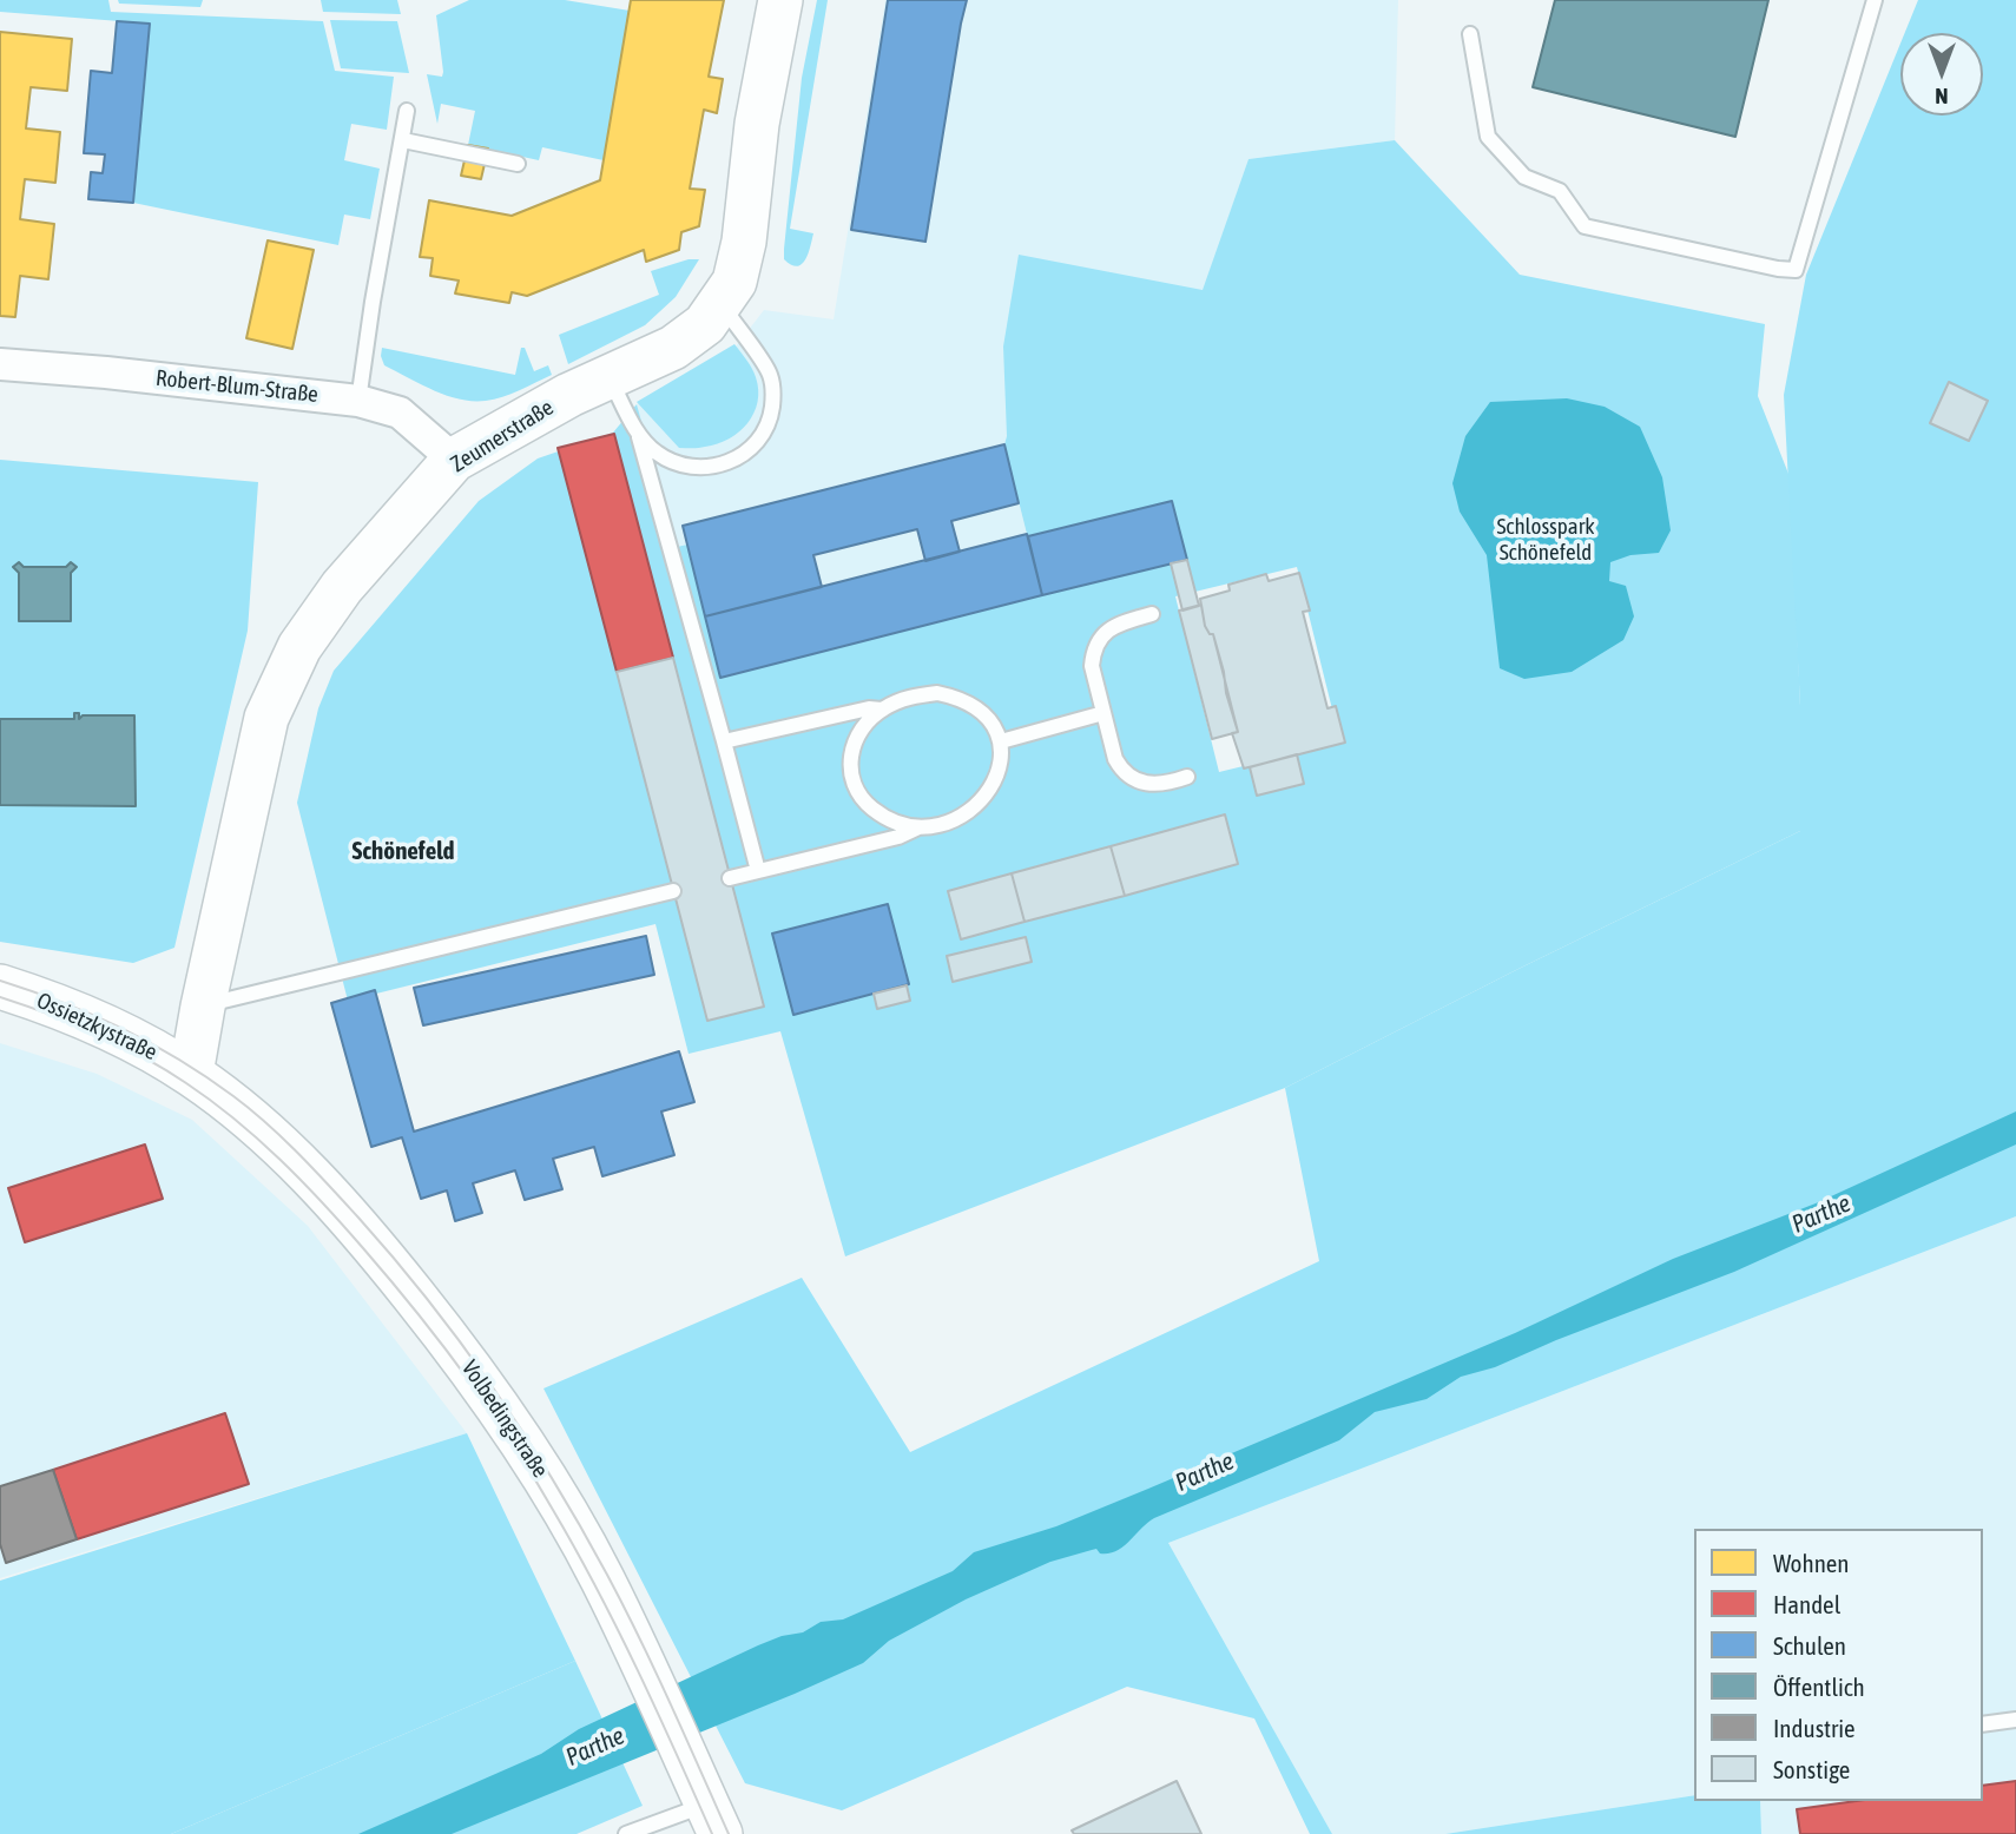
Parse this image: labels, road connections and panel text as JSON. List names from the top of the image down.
{
  "streets": {
    "main road": ["Zeumerstraße", "Ossietzkystraße", "Volbedingstraße"],
    "street": ["Robert-Blum-Straße"]
  },
  "crossings": [
    ["Robert-Blum-Straße", "Zeumerstraße"],
    ["Zeumerstraße", "Ossietzkystraße"],
    ["Zeumerstraße", "Volbedingstraße"],
    ["Ossietzkystraße", "Volbedingstraße"]
  ],
  "districts": ["Schönefeld"],
  "water": ["Parthe"],
  "parks": ["Schlosspark Schönefeld"],
  "legend": [
    "Wohnen",
    "Handel",
    "Schulen",
    "Öffentlich",
    "Industrie",
    "Sonstige"
  ],
  "north": "bottom"
}
